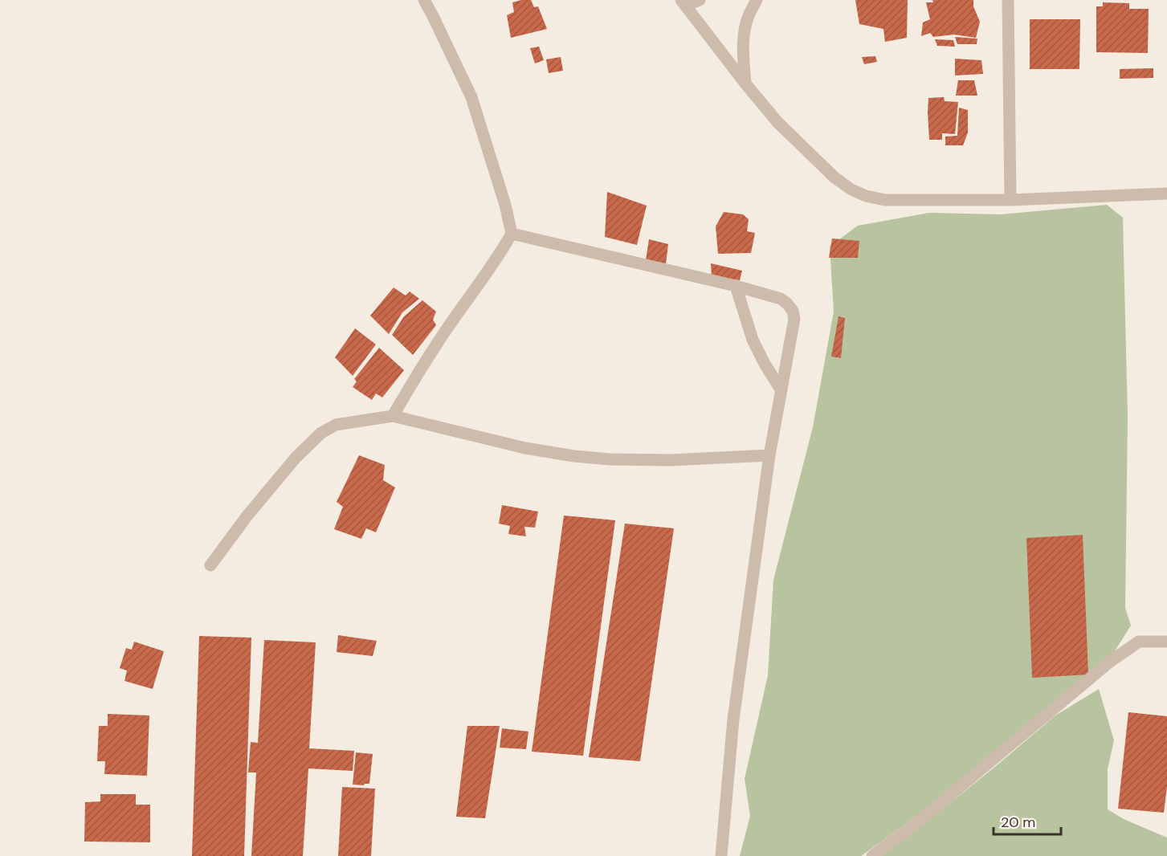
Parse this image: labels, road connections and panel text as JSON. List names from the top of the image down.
{
  "scale_bar": "20 m"
}
